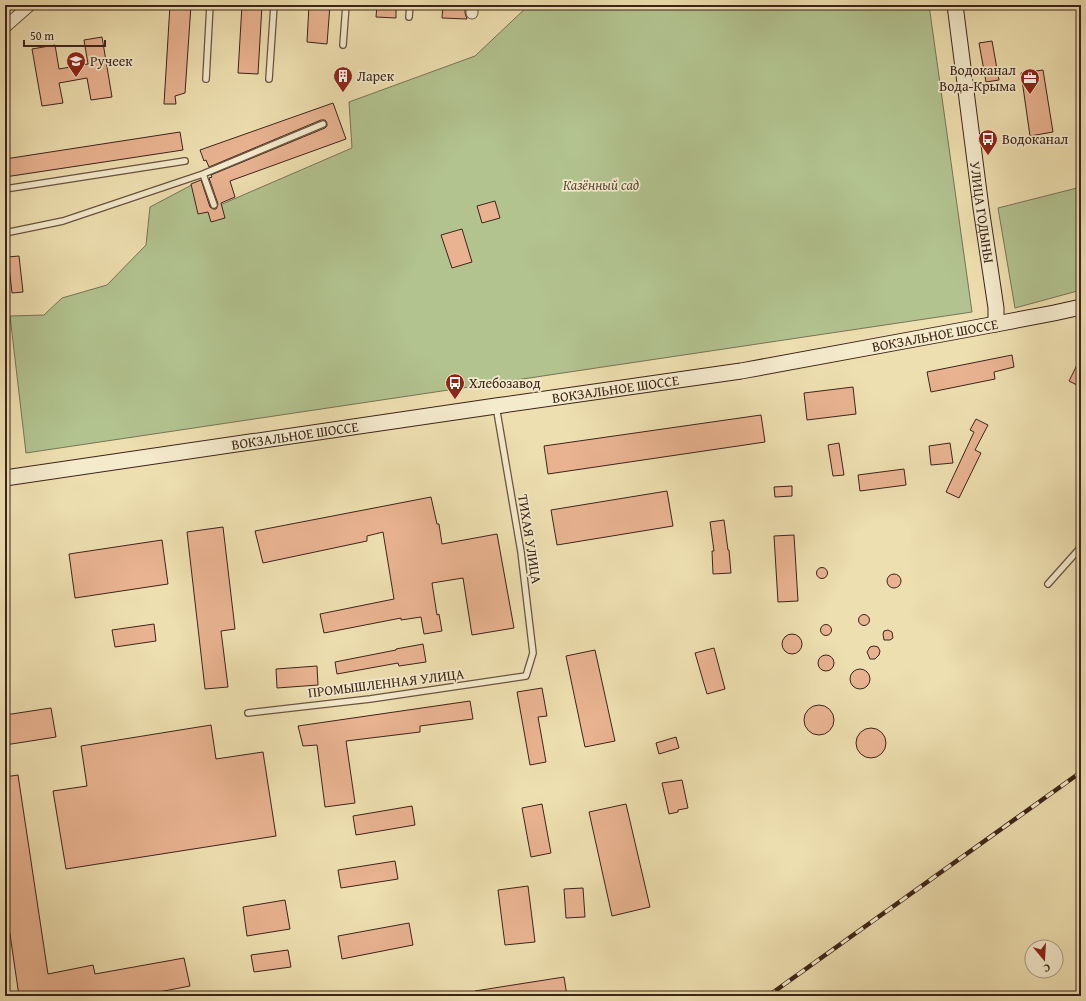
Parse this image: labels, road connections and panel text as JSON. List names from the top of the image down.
{
  "streets": {
    "main road": ["УЛИЦА ГОДЫНЫ", "ВОКЗАЛЬНОЕ ШОССЕ"],
    "lane": ["ТИХАЯ УЛИЦА", "ПРОМЫШЛЕННАЯ УЛИЦА"]
  },
  "crossings": [
    ["УЛИЦА ГОДЫНЫ", "ВОКЗАЛЬНОЕ ШОССЕ"],
    ["ВОКЗАЛЬНОЕ ШОССЕ", "ТИХАЯ УЛИЦА"],
    ["ТИХАЯ УЛИЦА", "ПРОМЫШЛЕННАЯ УЛИЦА"]
  ],
  "parks": ["Казённый сад"],
  "places": {
    "school or university": ["Ручеек"],
    "building": ["Ларек"],
    "office": ["Водоканал Вода-Крыма"],
    "bus stop": ["Водоканал", "Хлебозавод"]
  },
  "scale_bar": "50 m",
  "north": "bottom"
}
